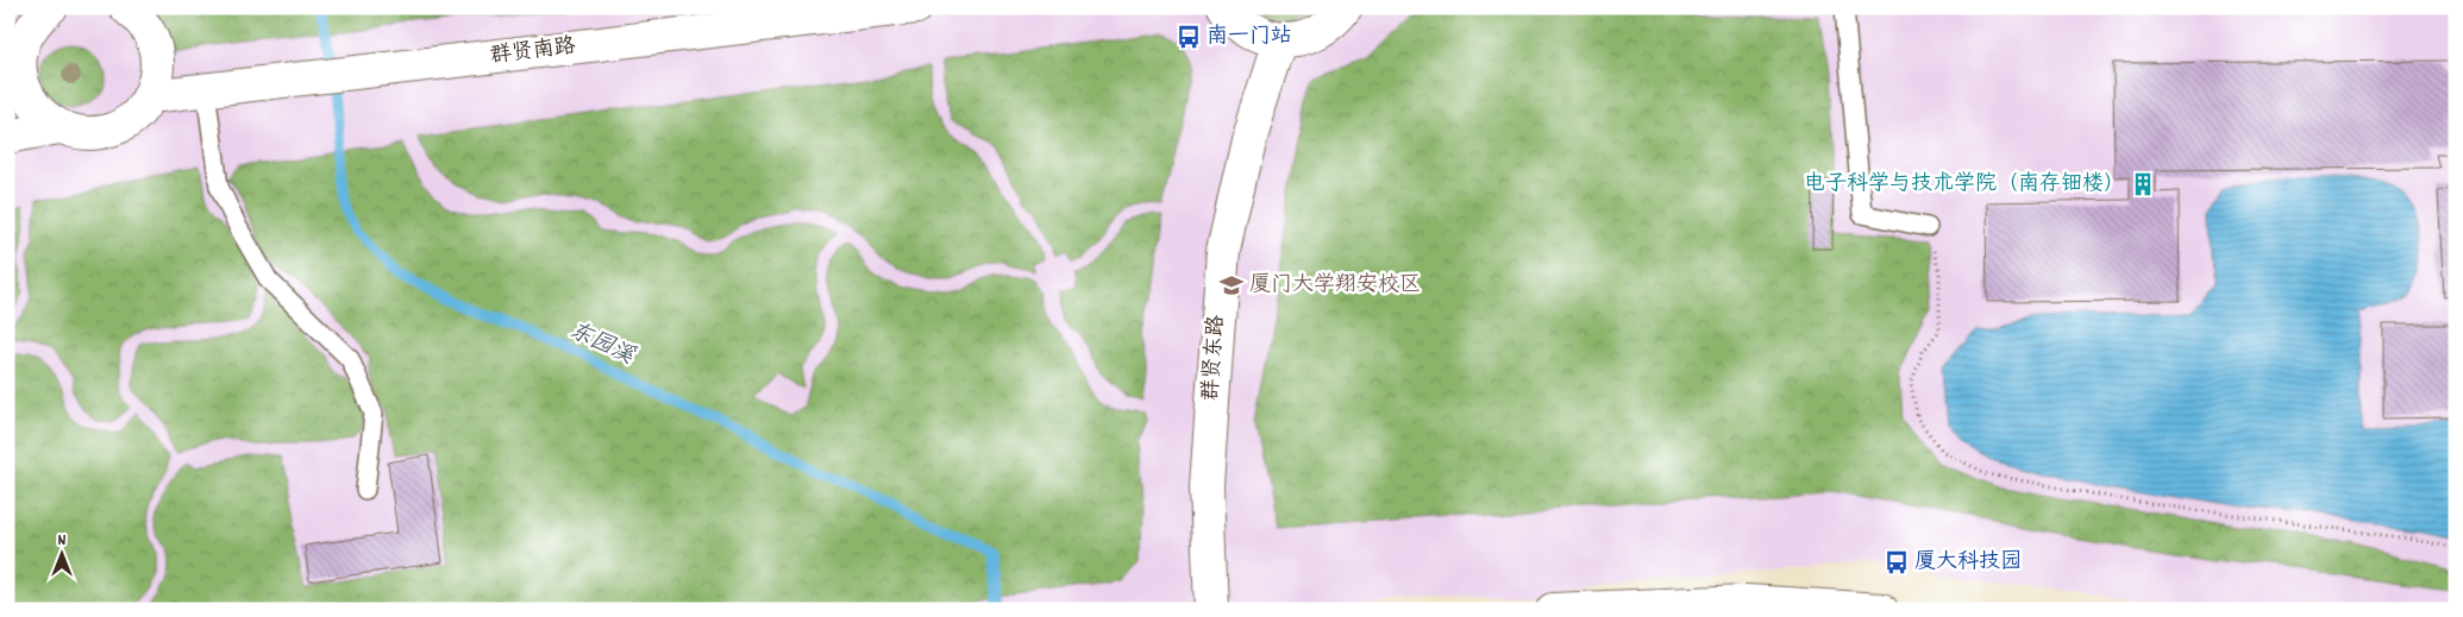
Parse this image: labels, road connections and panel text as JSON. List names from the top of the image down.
{
  "streets": {
    "street": ["群贤南路", "群贤东路"]
  },
  "water": ["东园溪"],
  "places": {
    "bus stop": ["南一门站", "厦大科技园"],
    "building": ["电子科学与技术学院（南存钿楼）"],
    "school or university": ["厦门大学翔安校区"]
  },
  "north": "top"
}
